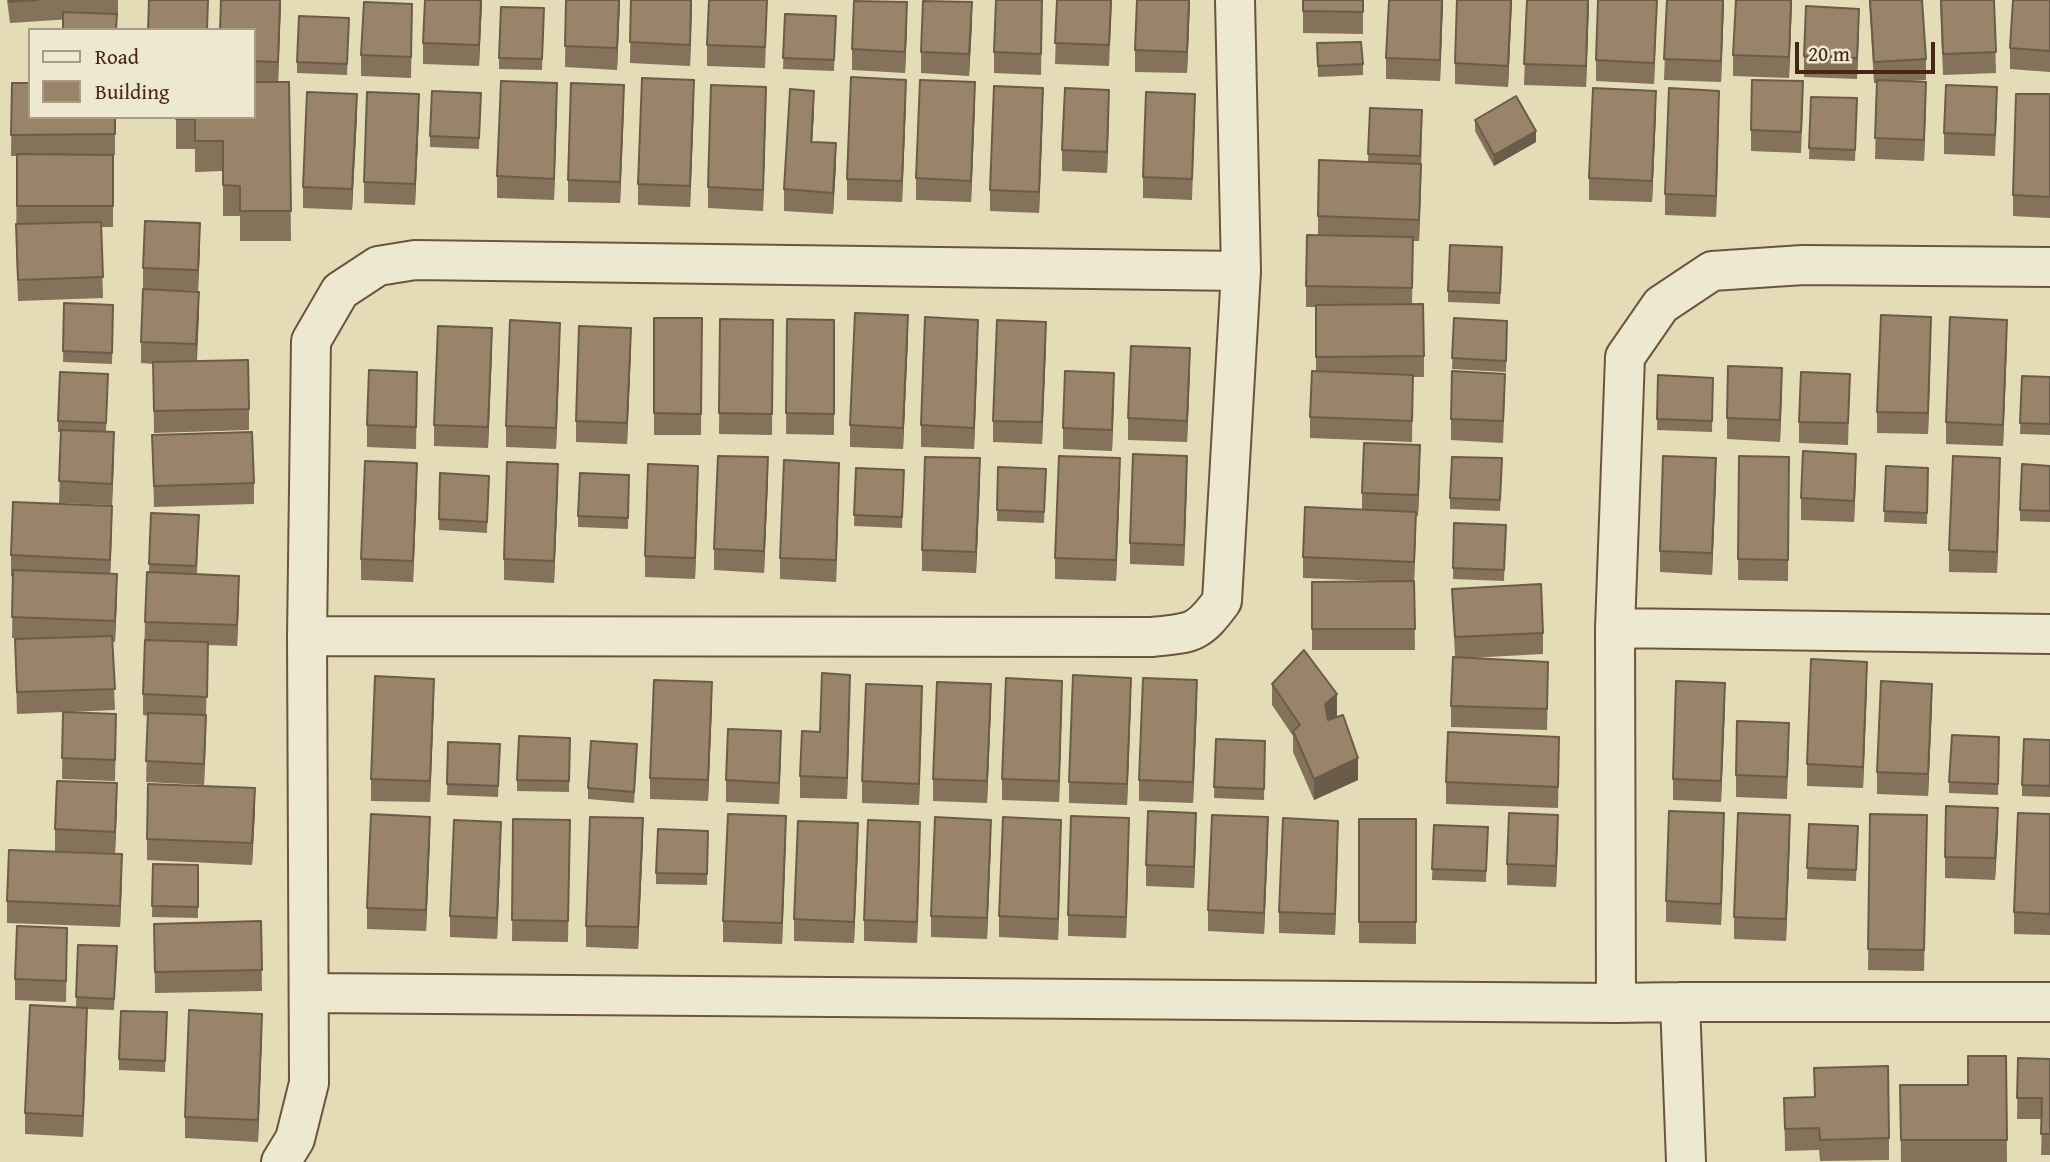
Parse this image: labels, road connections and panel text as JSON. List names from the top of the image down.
{
  "legend": ["Road", "Building"],
  "scale_bar": "20 m"
}
